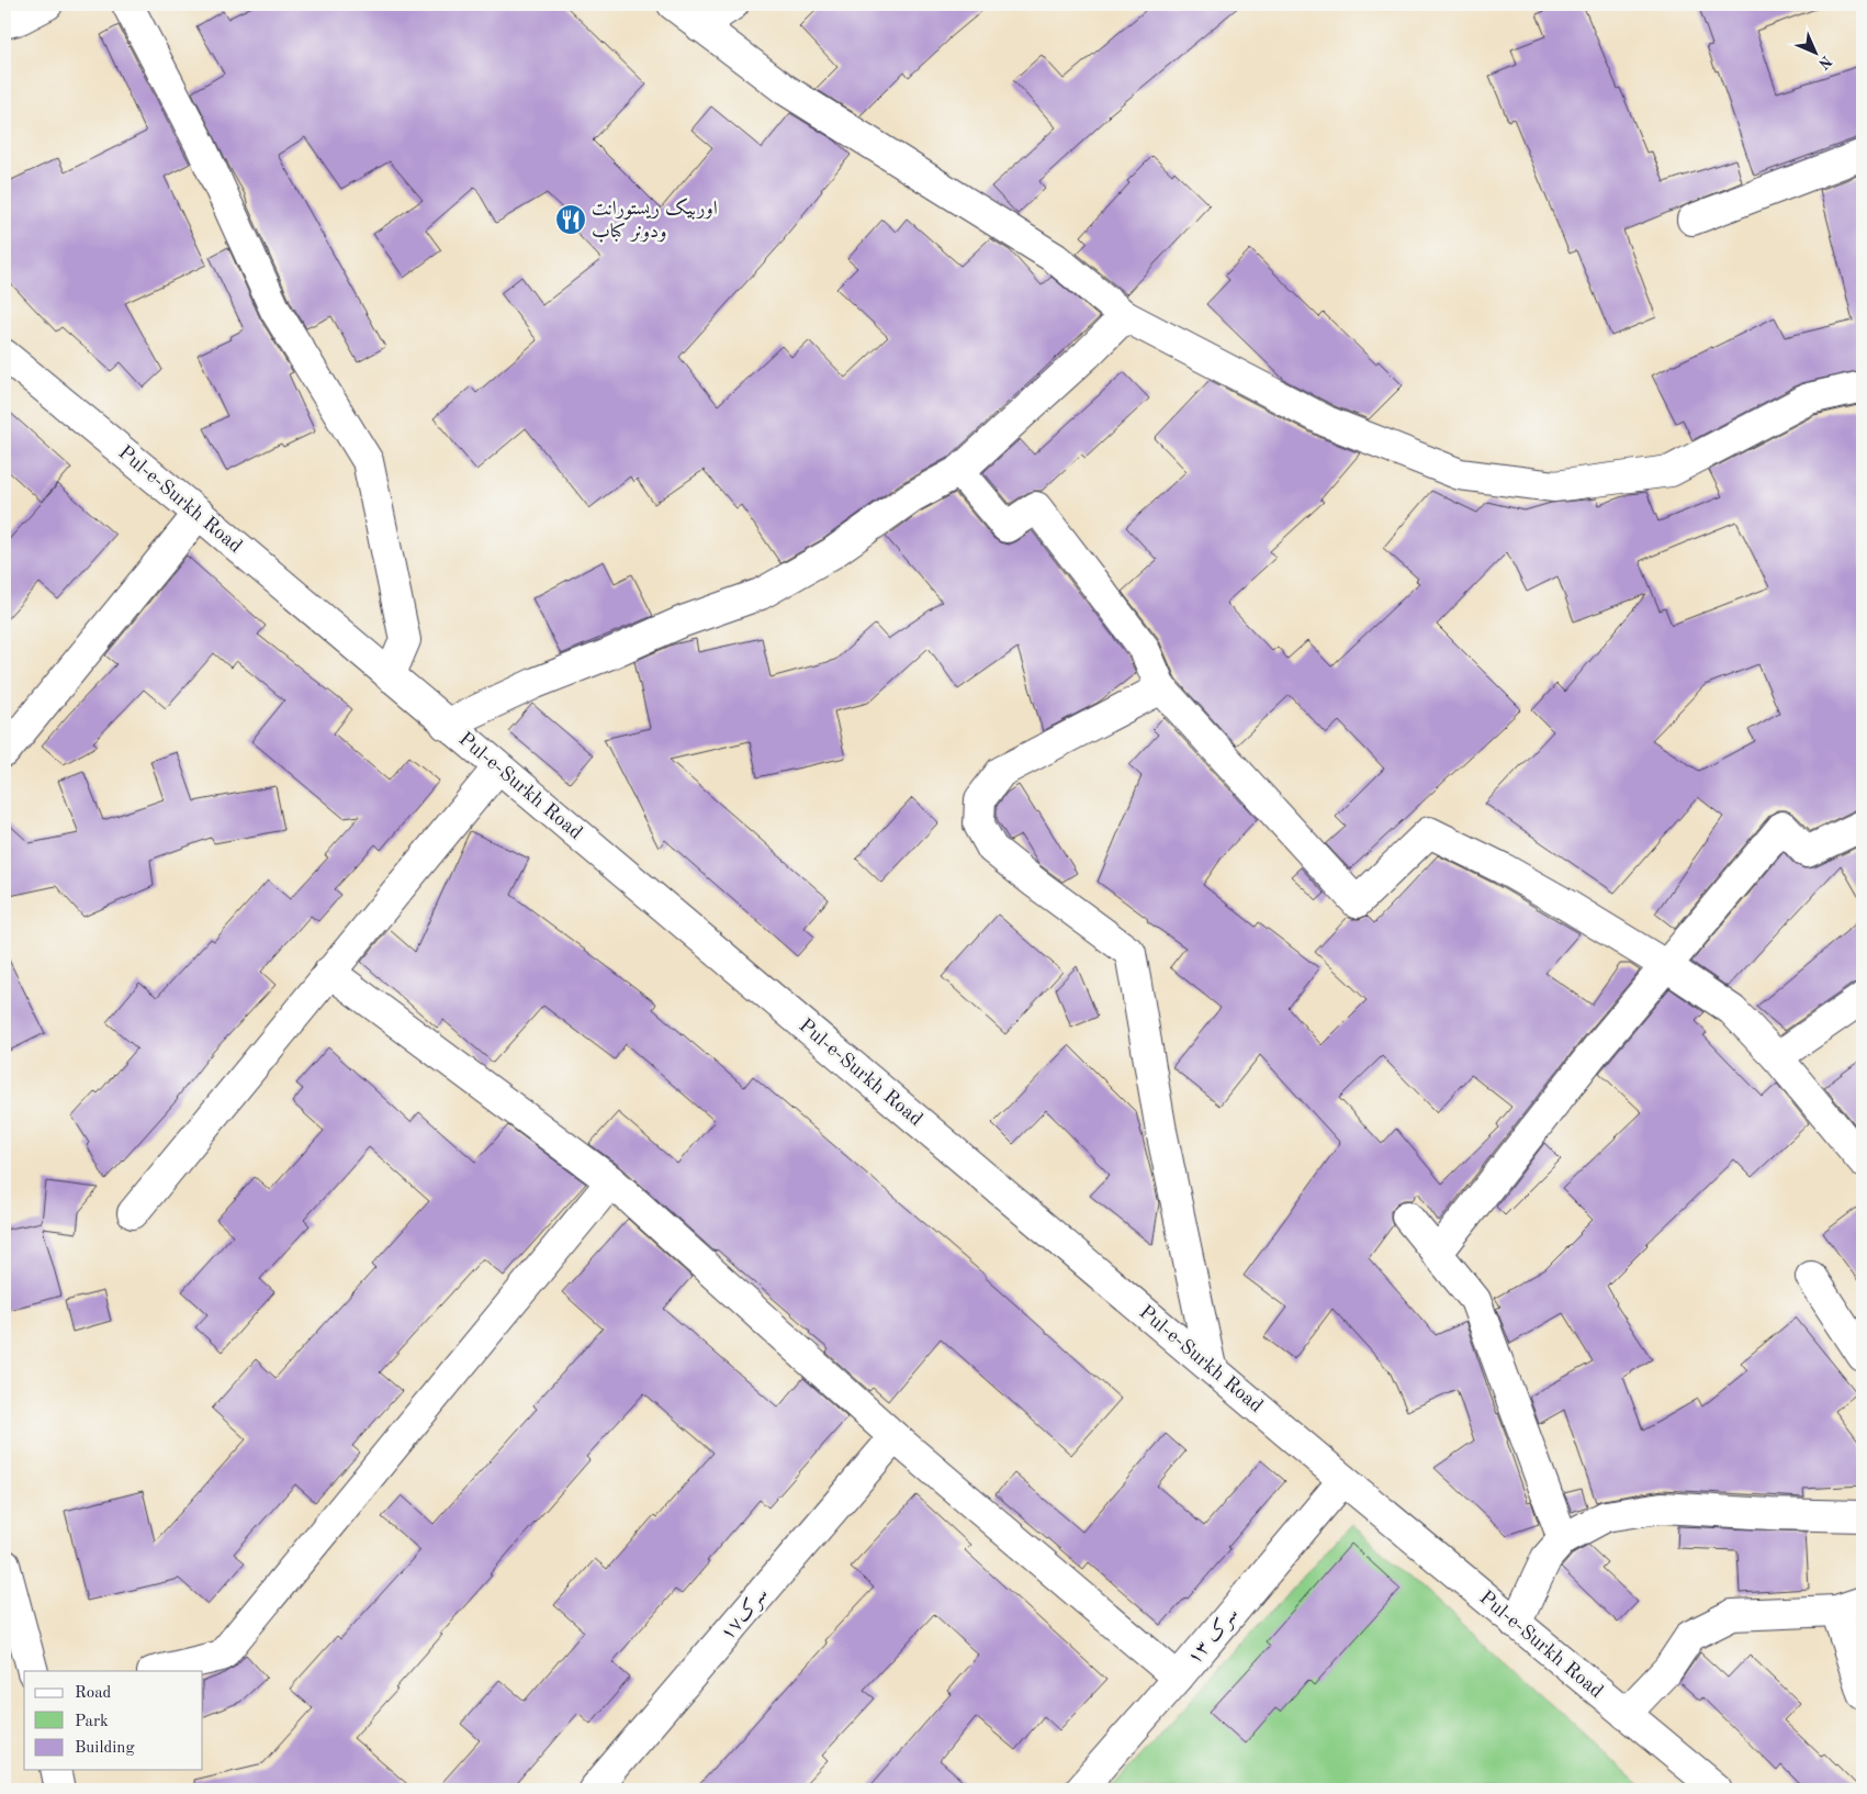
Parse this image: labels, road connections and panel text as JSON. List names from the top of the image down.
{
  "streets": {
    "street": ["Pul-e-Surkh Road", "سرک۱۷", "سرک ۱۳"]
  },
  "crossings": [
    ["Pul-e-Surkh Road", "سرک ۱۳"]
  ],
  "places": {
    "restaurant": ["اوربیک ریستورانت ودونر کباب"]
  },
  "legend": ["Road", "Park", "Building"],
  "north": "bottom right"
}
